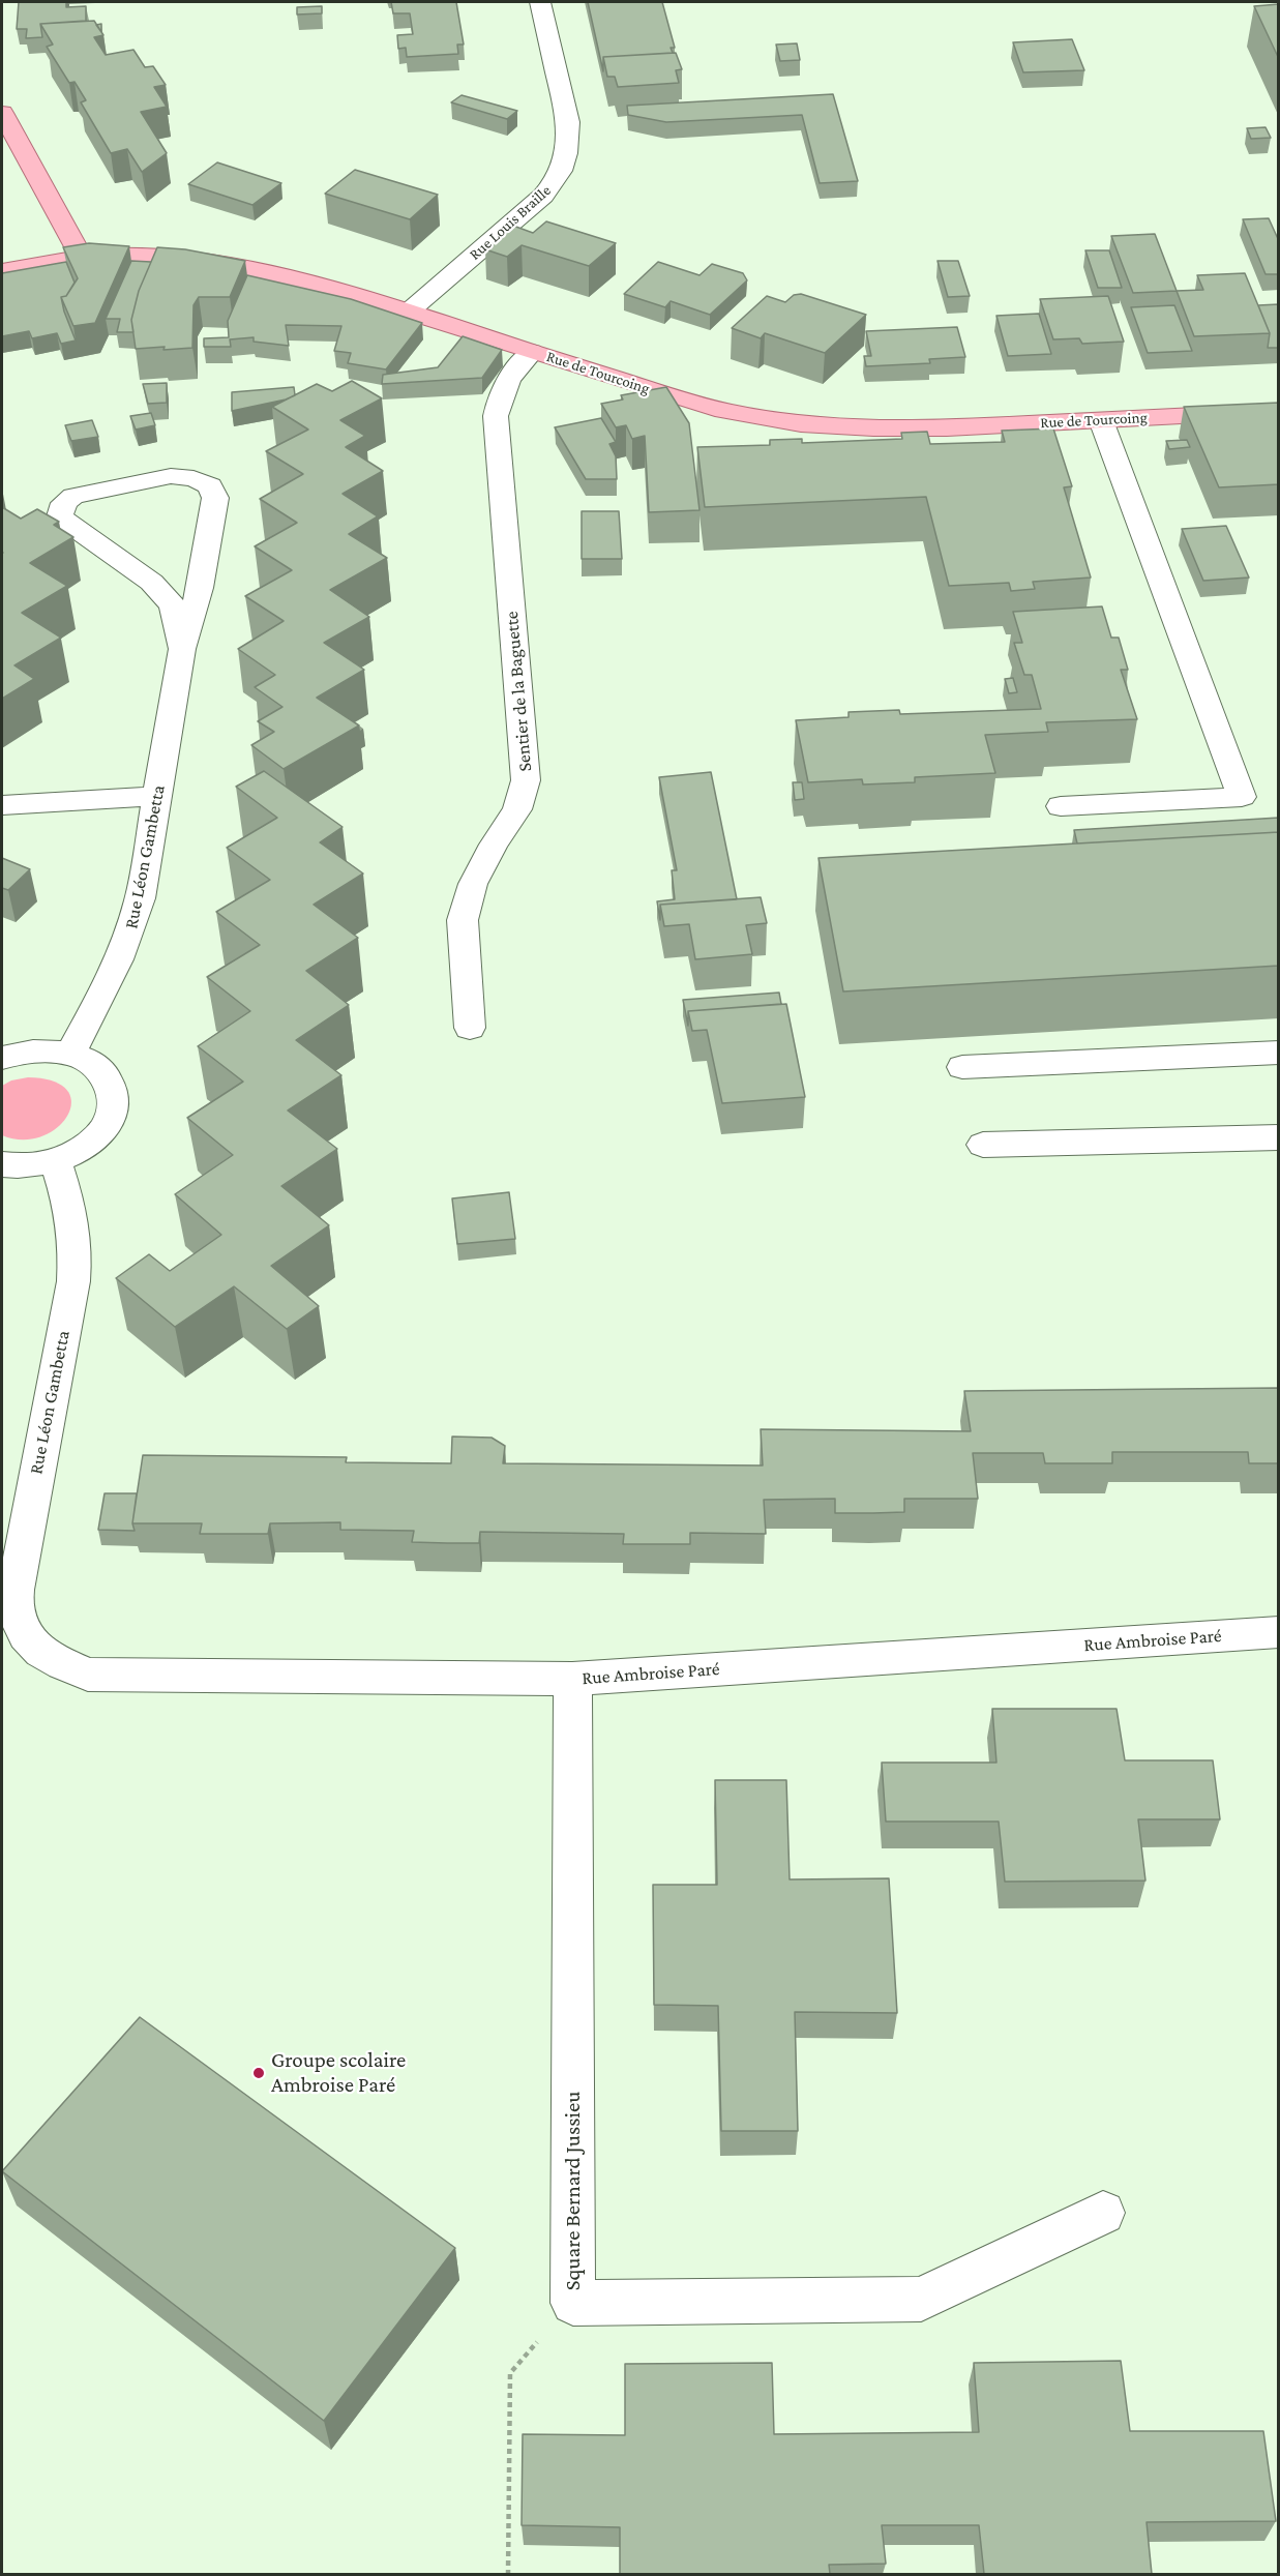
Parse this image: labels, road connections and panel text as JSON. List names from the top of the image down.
{
  "streets": {
    "main road": ["Rue de Tourcoing"],
    "street": [
      "Rue Louis Braille",
      "Sentier de la Baguette",
      "Rue Léon Gambetta",
      "Rue Ambroise Paré",
      "Square Bernard Jussieu"
    ]
  },
  "crossings": [
    ["Rue Louis Braille", "Rue de Tourcoing"],
    ["Rue de Tourcoing", "Sentier de la Baguette"],
    ["Rue Léon Gambetta", "Rue Ambroise Paré"],
    ["Rue Ambroise Paré", "Square Bernard Jussieu"]
  ],
  "places": ["Groupe scolaire Ambroise Paré"]
}
